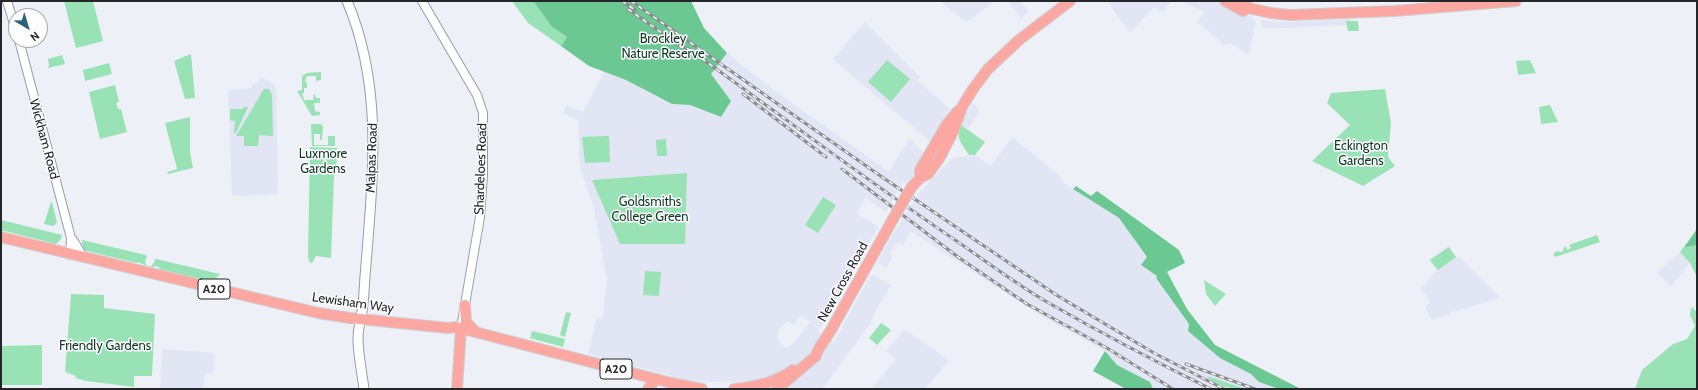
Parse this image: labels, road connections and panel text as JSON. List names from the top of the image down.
{
  "streets": {
    "highway": ["New Cross Road", "A20", "Lewisham Way"],
    "main road": ["Malpas Road"],
    "street": ["Wickham Road", "Shardeloes Road"]
  },
  "crossings": [
    ["Wickham Road", "Lewisham Way"],
    ["Malpas Road", "Lewisham Way"],
    ["Shardeloes Road", "Lewisham Way"]
  ],
  "parks": [
    "Brockley Nature Reserve",
    "Eckington Gardens",
    "Luxmore Gardens",
    "Goldsmiths College Green",
    "Friendly Gardens"
  ],
  "north": "bottom right"
}
